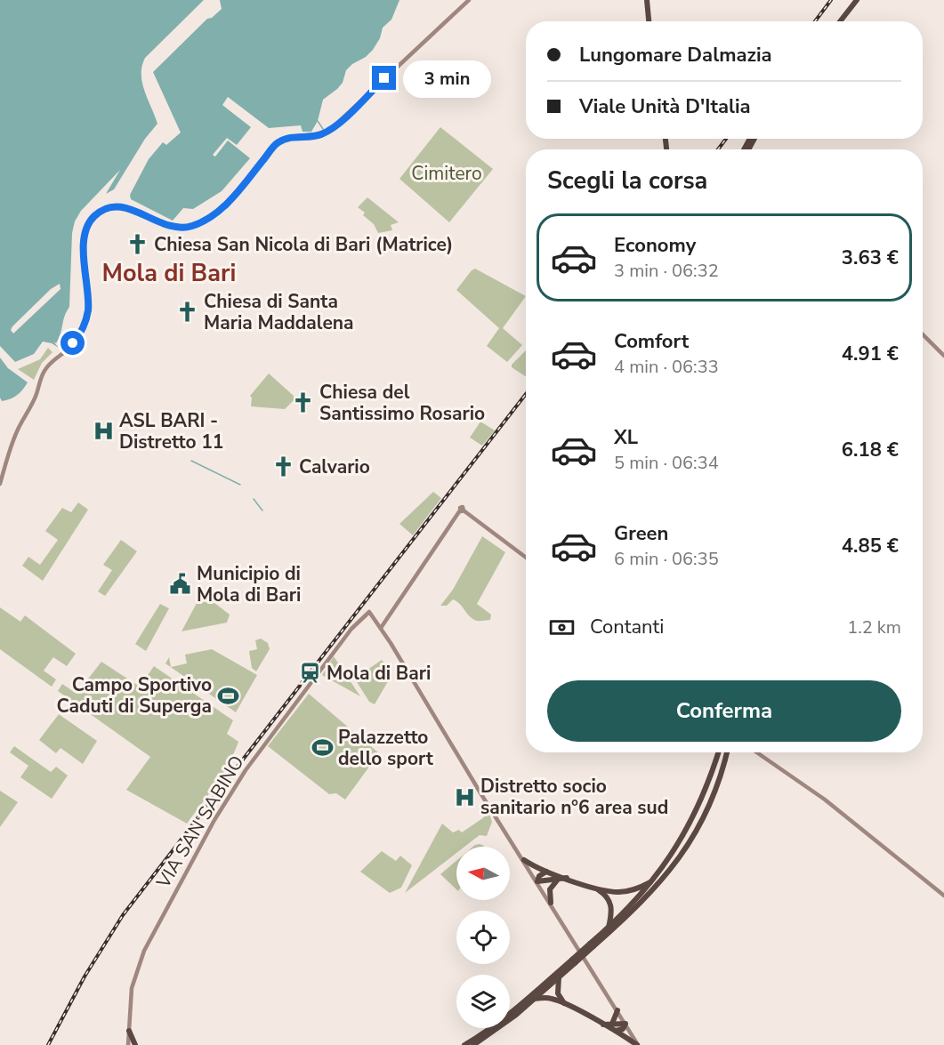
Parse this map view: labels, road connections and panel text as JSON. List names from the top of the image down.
{
  "streets": {
    "street": ["VIA SAN SABINO"]
  },
  "districts": ["Mola di Bari"],
  "parks": ["Cimitero"],
  "places": {
    "church": [
      "Chiesa San Nicola di Bari (Matrice)",
      "Chiesa di Santa Maria Maddalena",
      "Chiesa del Santissimo Rosario",
      "Calvario"
    ],
    "hospital": ["ASL BARI - Distretto 11", "Distretto socio sanitario n°6 area sud"],
    "public building": ["Municipio di Mola di Bari"],
    "station": ["Mola di Bari"],
    "sports": ["Campo Sportivo Caduti di Superga", "Palazzetto dello sport"]
  },
  "north": "left",
  "page": {
    "banner": ["Lungomare Dalmazia", "Viale Unità D'Italia"],
    "bubble": "3 min",
    "heading": "Scegli la corsa",
    "list": [
      {
        "name": "Economy",
        "note": "3 min · 06:32",
        "value": "3.63 €"
      },
      {
        "name": "Comfort",
        "note": "4 min · 06:33",
        "value": "4.91 €"
      },
      {
        "name": "XL",
        "note": "5 min · 06:34",
        "value": "6.18 €"
      },
      {
        "name": "Green",
        "note": "6 min · 06:35",
        "value": "4.85 €"
      }
    ],
    "pay": ["Contanti", "1.2 km"],
    "buttons": "Conferma"
  }
}
